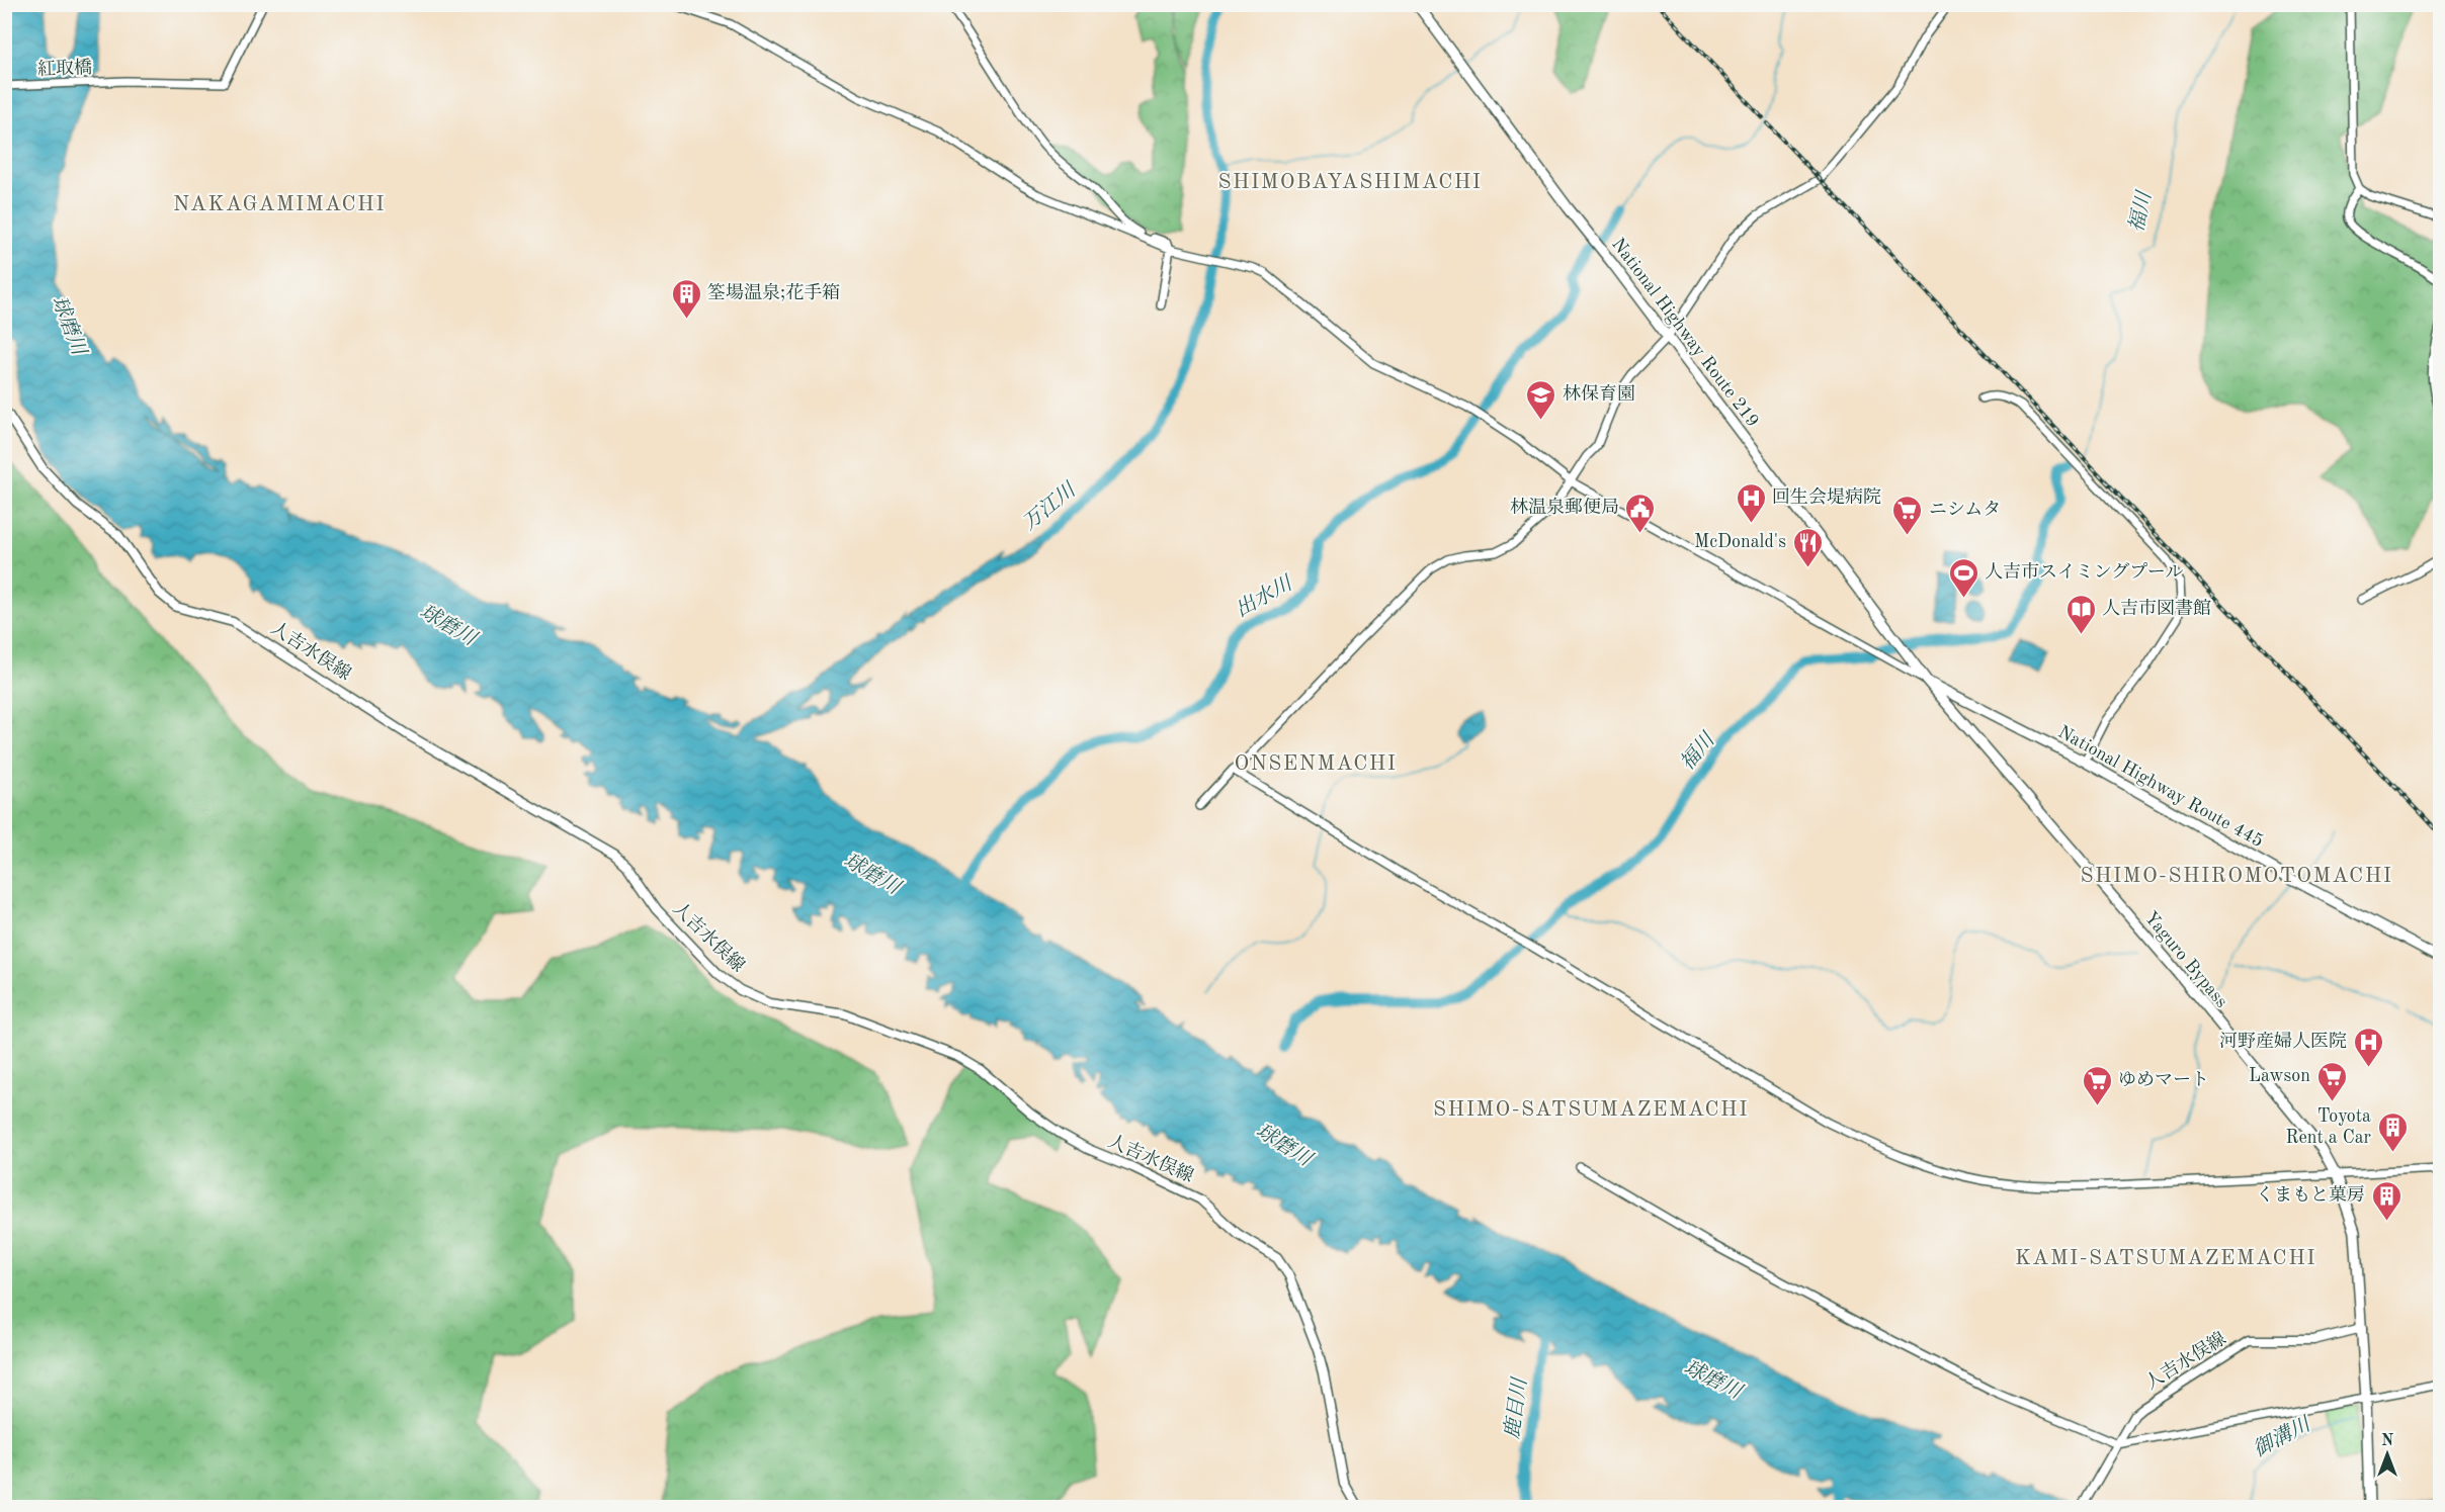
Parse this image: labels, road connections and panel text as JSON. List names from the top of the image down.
{
  "streets": {
    "highway": ["National Highway Route 219", "National Highway Route 445", "Yaguro Bypass"],
    "main road": ["人吉水俣線"],
    "street": ["紅取橋"]
  },
  "crossings": [
    ["National Highway Route 219", "National Highway Route 445"],
    ["National Highway Route 219", "Yaguro Bypass"],
    ["人吉水俣線", "Yaguro Bypass"],
    ["National Highway Route 445", "Yaguro Bypass"]
  ],
  "districts": [
    "SHIMOBAYASHIMACHI",
    "NAKAGAMIMACHI",
    "ONSENMACHI",
    "SHIMO-SHIROMOTOMACHI",
    "SHIMO-SATSUMAZEMACHI",
    "KAMI-SATSUMAZEMACHI"
  ],
  "water": [
    "福川",
    "球磨川",
    "万江川",
    "出水川",
    "鹿目川",
    "御溝川"
  ],
  "places": {
    "building": ["筌場温泉;花手箱", "Toyota Rent a Car", "くまもと菓房"],
    "school or university": ["林保育園"],
    "hospital": ["回生会堤病院", "河野産婦人医院"],
    "public building": ["林温泉郵便局"],
    "supermarket": ["ニシムタ", "Lawson", "ゆめマート"],
    "restaurant": ["McDonald's"],
    "sports": ["人吉市スイミングプール"],
    "library": ["人吉市図書館"]
  },
  "north": "top"
}
